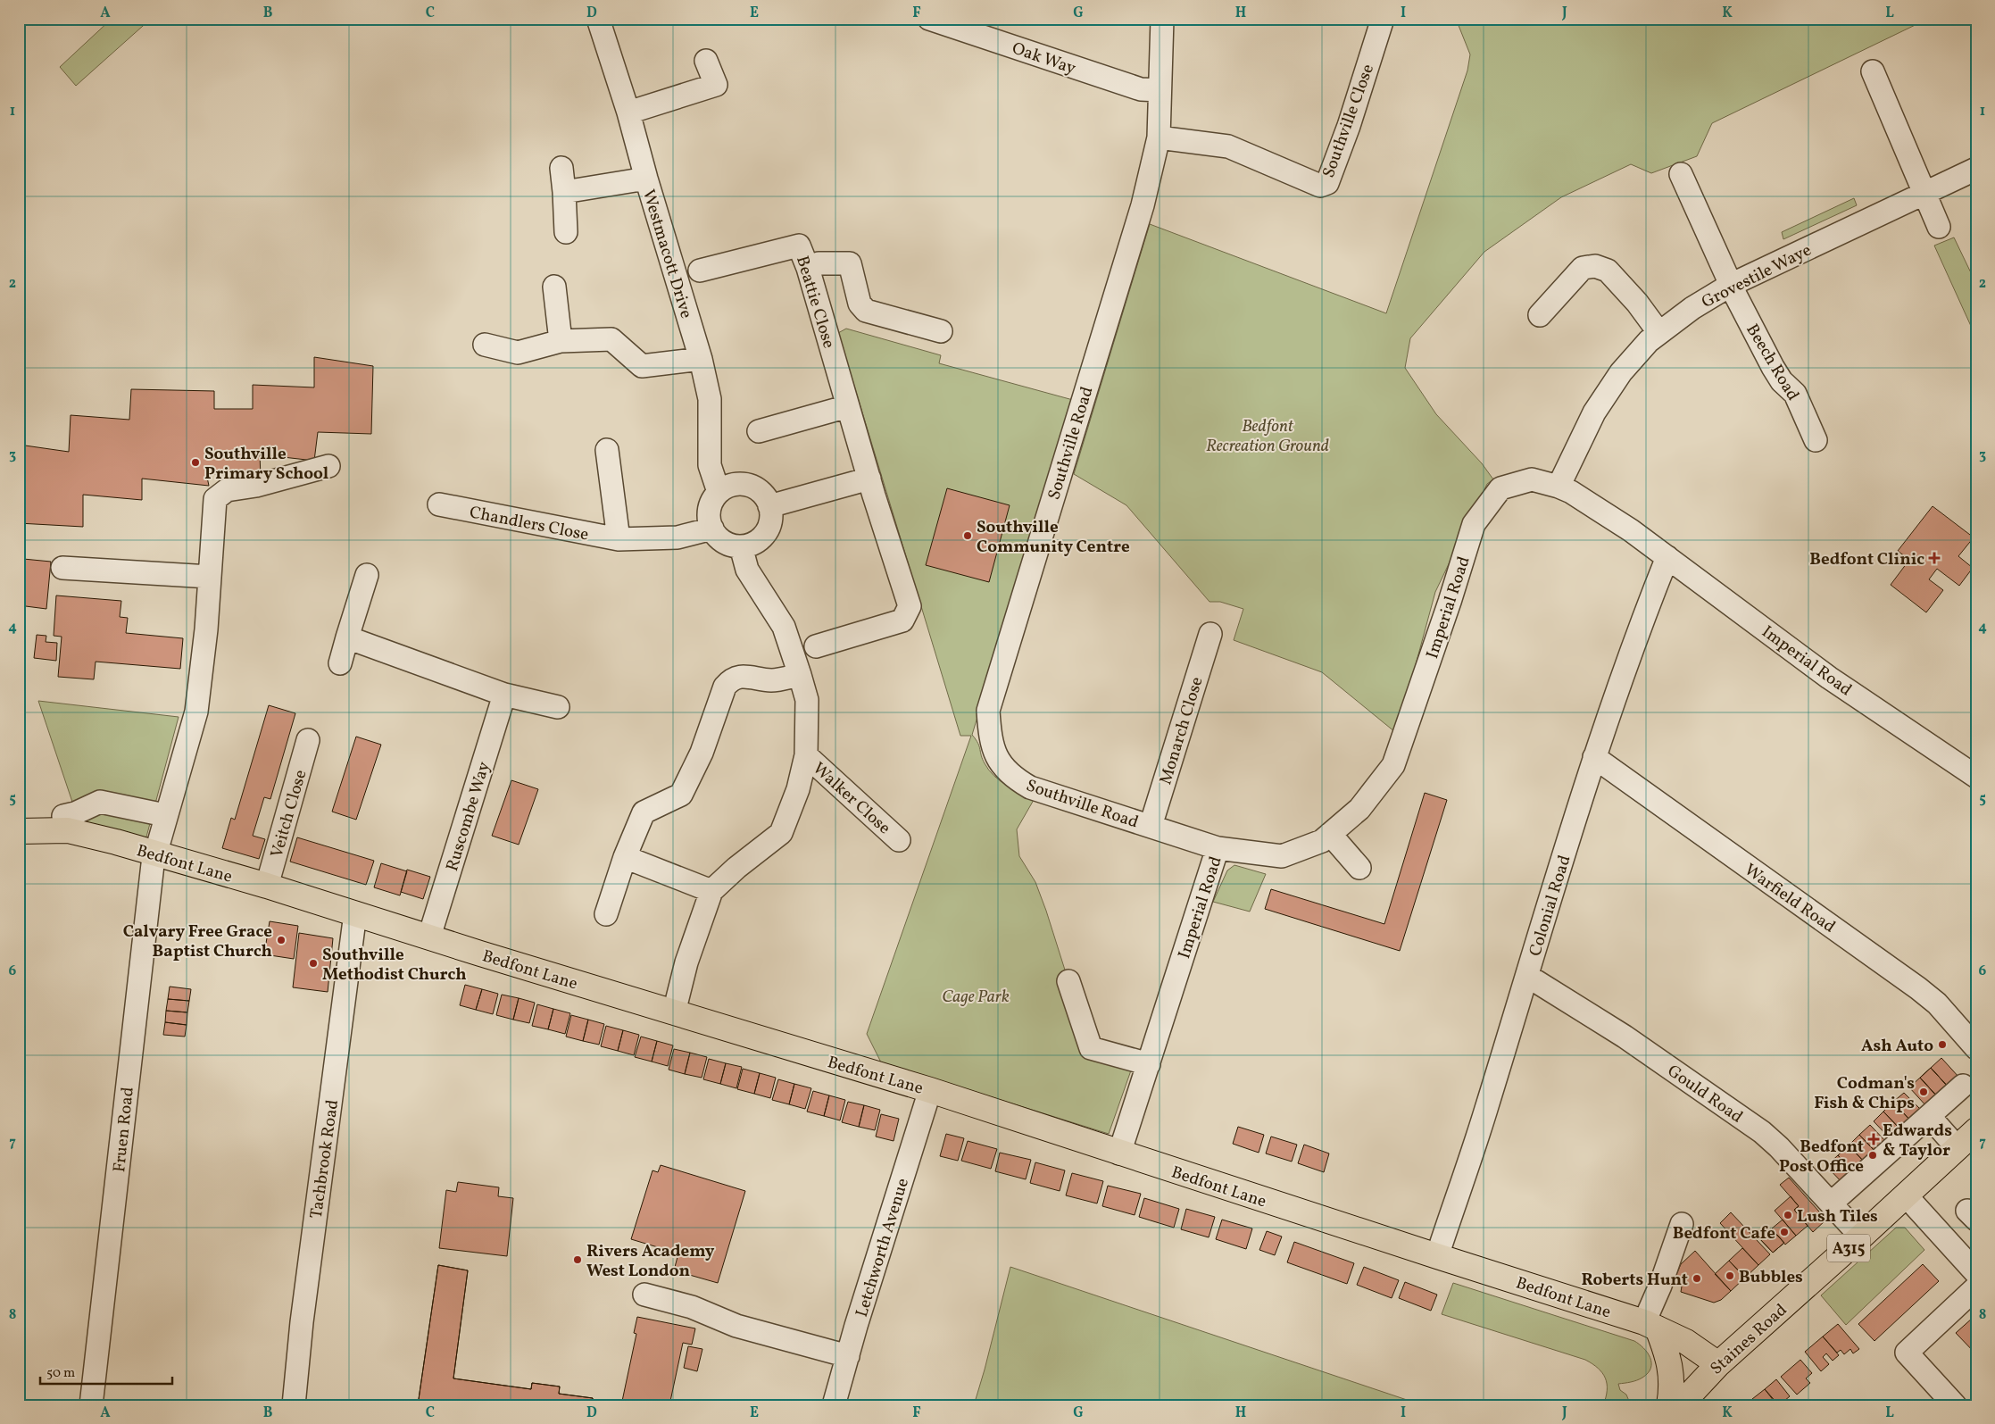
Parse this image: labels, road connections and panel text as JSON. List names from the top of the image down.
{
  "streets": {
    "main road": ["Bedfont Lane", "A315", "Staines Road"],
    "street": [
      "Oak Way",
      "Southville Close",
      "Westmacott Drive",
      "Grovestile Waye",
      "Beattie Close",
      "Beech Road",
      "Southville Road",
      "Chandlers Close",
      "Imperial Road",
      "Monarch Close",
      "Walker Close",
      "Veitch Close",
      "Ruscombe Way",
      "Warfield Road",
      "Colonial Road",
      "Gould Road",
      "Fruen Road",
      "Tachbrook Road",
      "Letchworth Avenue"
    ]
  },
  "crossings": [
    ["Oak Way", "Southville Road"],
    ["Southville Close", "Southville Road"],
    ["Westmacott Drive", "Chandlers Close"],
    ["Grovestile Waye", "Beech Road"],
    ["Grovestile Waye", "Imperial Road"],
    ["Southville Road", "Imperial Road"],
    ["Southville Road", "Monarch Close"],
    ["Imperial Road", "Bedfont Lane"],
    ["Imperial Road", "Colonial Road"],
    ["Veitch Close", "Bedfont Lane"],
    ["Ruscombe Way", "Bedfont Lane"],
    ["Bedfont Lane", "Colonial Road"],
    ["Bedfont Lane", "Fruen Road"],
    ["Bedfont Lane", "Tachbrook Road"],
    ["Bedfont Lane", "Letchworth Avenue"],
    ["Bedfont Lane", "Staines Road"],
    ["Warfield Road", "Colonial Road"],
    ["Colonial Road", "Gould Road"],
    ["Gould Road", "Staines Road"]
  ],
  "parks": ["Bedfont Recreation Ground", "Cage Park"],
  "places": {
    "other": [
      "Southville Primary School",
      "Southville Community Centre",
      "Calvary Free Grace Baptist Church",
      "Southville Methodist Church",
      "Ash Auto",
      "Codman's Fish & Chips",
      "Bedfont Post Office",
      "Lush Tiles",
      "Bedfont Cafe",
      "Rivers Academy West London",
      "Bubbles",
      "Roberts Hunt"
    ],
    "health": ["Bedfont Clinic", "Edwards & Taylor"]
  },
  "scale_bar": "50 m",
  "grid": {
    "columns": [
      "A",
      "B",
      "C",
      "D",
      "E",
      "F",
      "G",
      "H",
      "I",
      "J",
      "K",
      "L"
    ],
    "rows": [
      "1",
      "2",
      "3",
      "4",
      "5",
      "6",
      "7",
      "8"
    ]
  }
}
